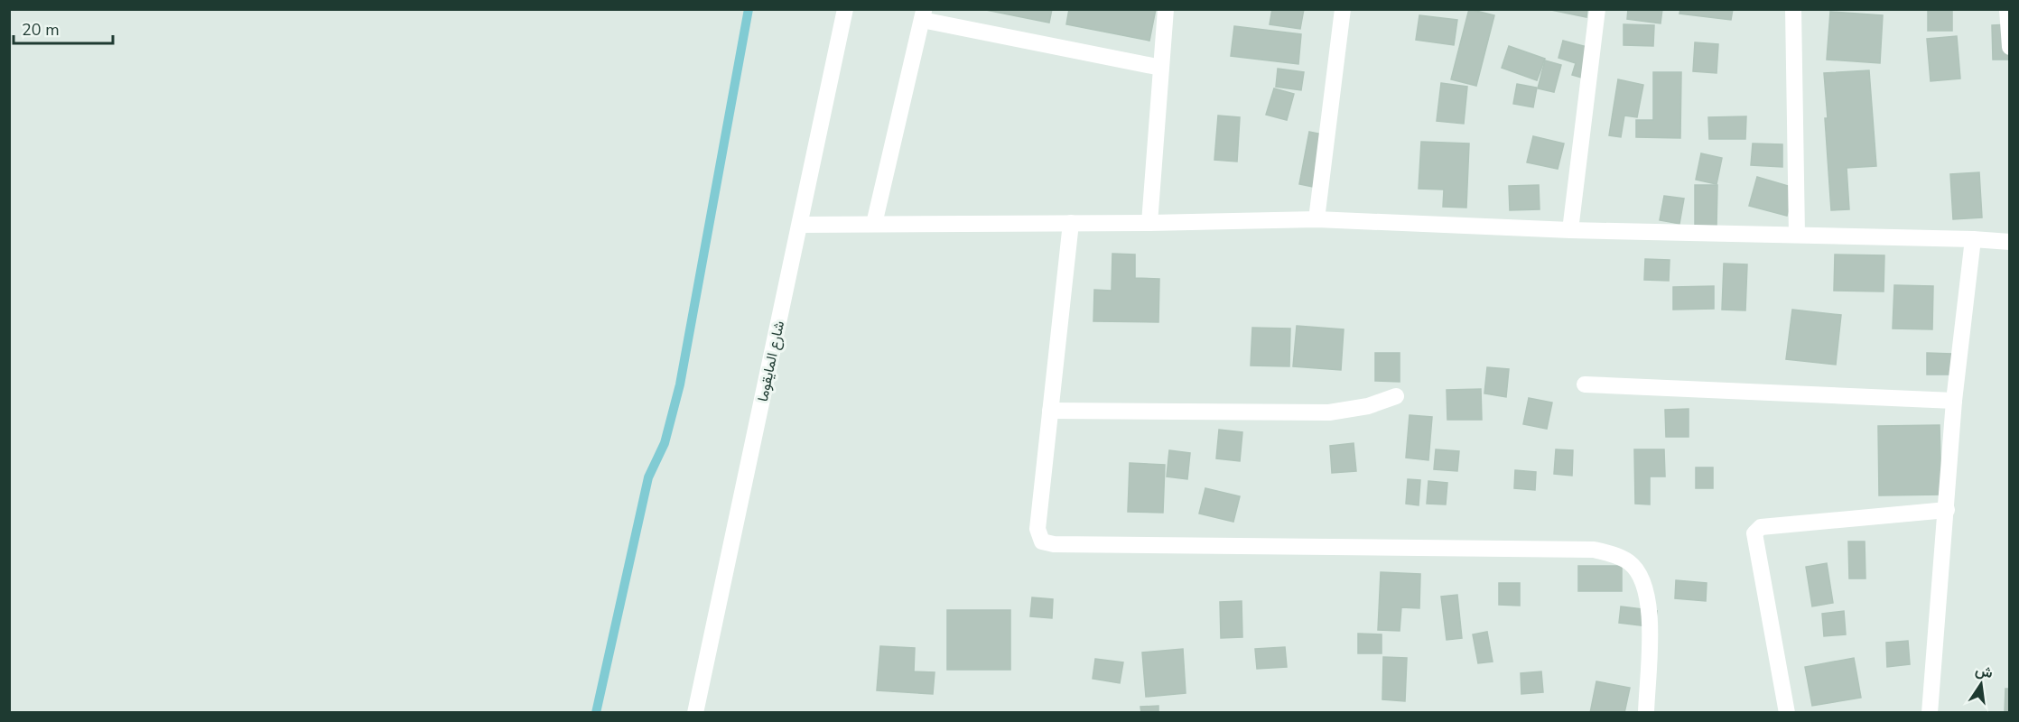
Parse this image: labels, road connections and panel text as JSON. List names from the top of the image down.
{
  "streets": {
    "street": ["شارع المايقوما"]
  },
  "scale_bar": "20 m",
  "north": "top"
}
